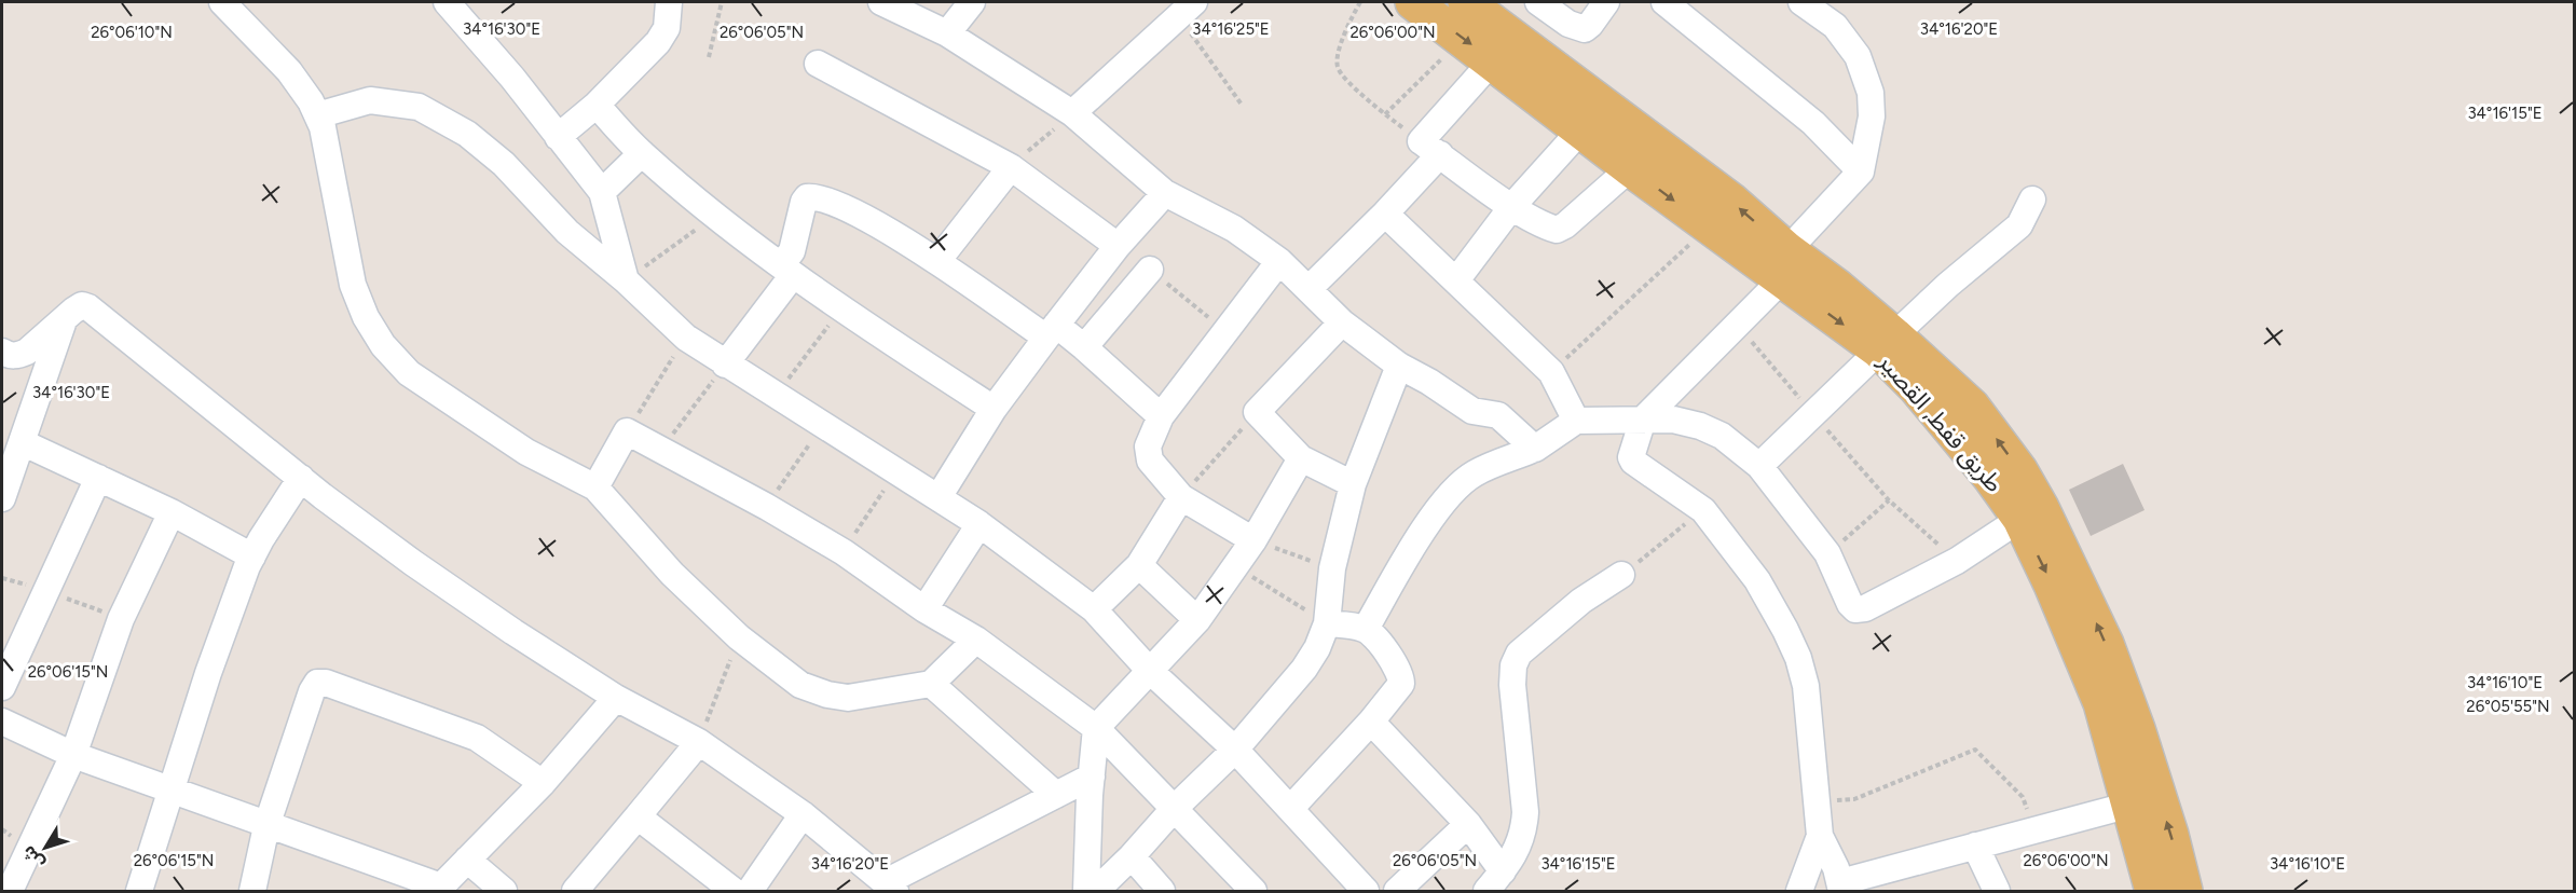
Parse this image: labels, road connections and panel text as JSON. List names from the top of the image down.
{
  "streets": {
    "main road": ["طريق قفط, القصير"]
  },
  "north": "bottom left",
  "coordinates": [
    "34°16'30\"E",
    "34°16'25\"E",
    "34°16'20\"E",
    "26°06'10\"N",
    "26°06'05\"N",
    "26°06'00\"N",
    "34°16'15\"E",
    "26°06'15\"N",
    "34°16'10\"E",
    "26°05'55\"N"
  ]
}
